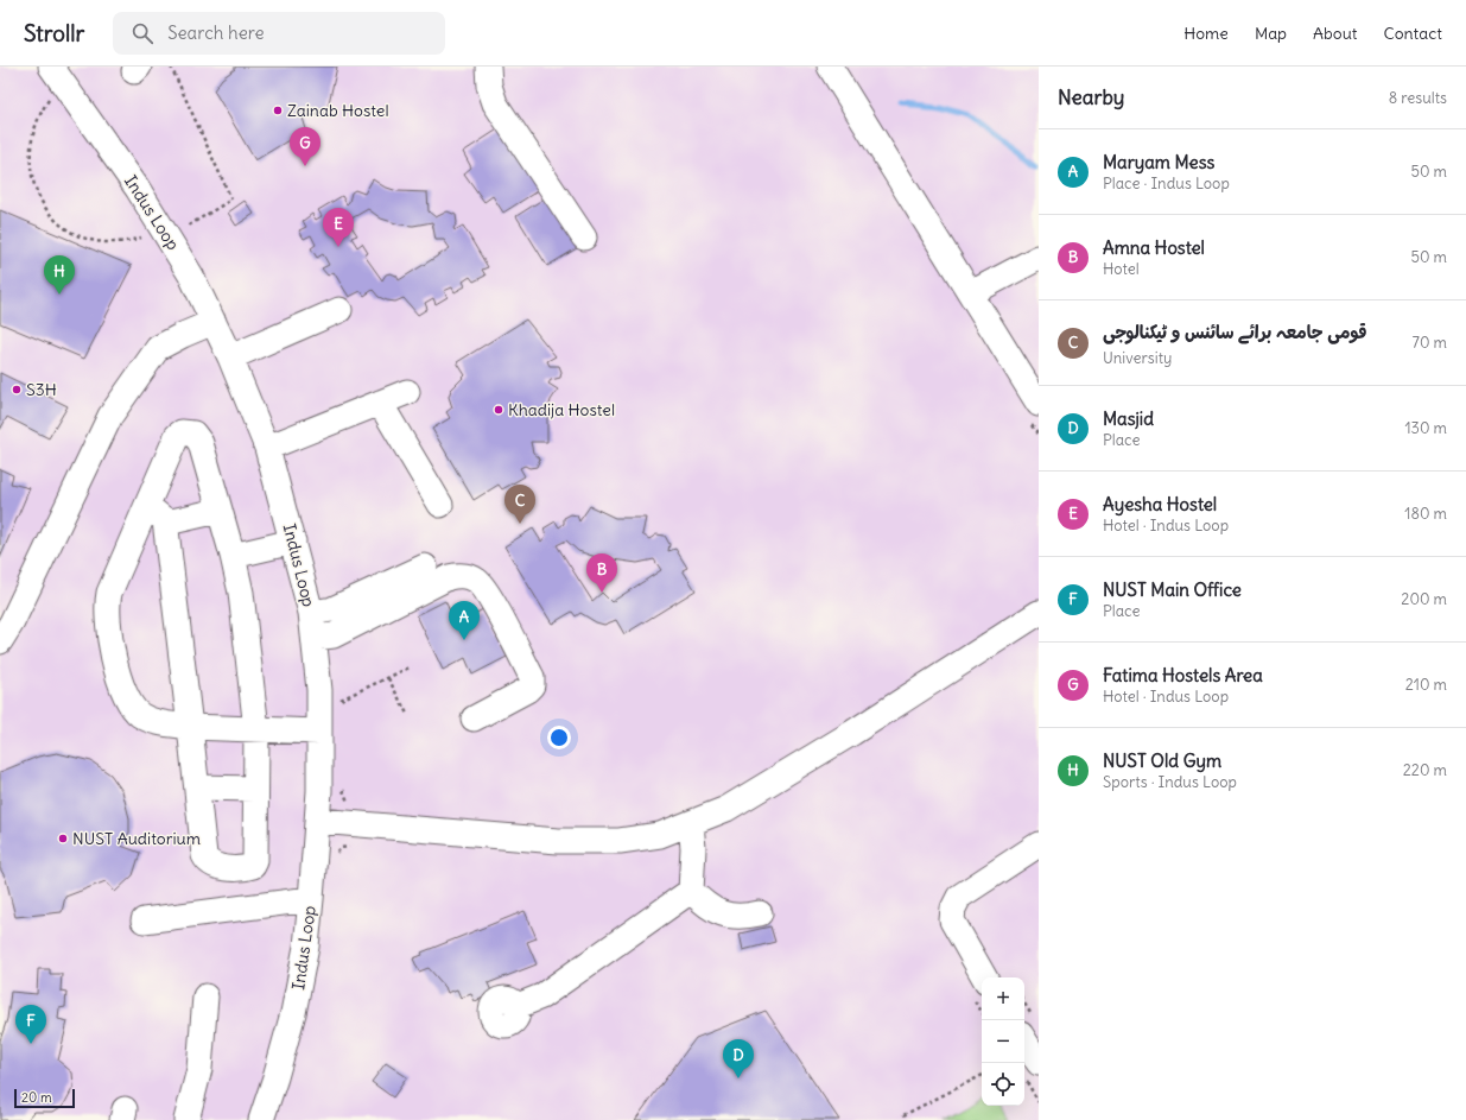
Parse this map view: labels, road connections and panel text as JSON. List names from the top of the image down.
{
  "streets": {
    "street": ["Indus Loop"]
  },
  "places": [
    "Zainab Hostel",
    "S3H",
    "Khadija Hostel",
    "NUST Auditorium"
  ],
  "scale_bar": "20 m",
  "page": {
    "header": "Strollr",
    "search": "Search here",
    "nav": [
      "Home",
      "Map",
      "About",
      "Contact"
    ],
    "heading": ["Nearby", "8 results"],
    "pins": [
      "G",
      "E",
      "H",
      "C",
      "B",
      "A",
      "F",
      "D"
    ],
    "list": [
      {
        "mark": "A",
        "name": "Maryam Mess",
        "note": "Place · Indus Loop",
        "value": "50 m"
      },
      {
        "mark": "B",
        "name": "Amna Hostel",
        "note": "Hotel",
        "value": "50 m"
      },
      {
        "mark": "C",
        "name": "قومی جامعہ برائے سائنس و ٹیکنالوجی",
        "note": "University",
        "value": "70 m"
      },
      {
        "mark": "D",
        "name": "Masjid",
        "note": "Place",
        "value": "130 m"
      },
      {
        "mark": "E",
        "name": "Ayesha Hostel",
        "note": "Hotel · Indus Loop",
        "value": "180 m"
      },
      {
        "mark": "F",
        "name": "NUST Main Office",
        "note": "Place",
        "value": "200 m"
      },
      {
        "mark": "G",
        "name": "Fatima Hostels Area",
        "note": "Hotel · Indus Loop",
        "value": "210 m"
      },
      {
        "mark": "H",
        "name": "NUST Old Gym",
        "note": "Sports · Indus Loop",
        "value": "220 m"
      }
    ],
    "map_buttons": ["+", "−"],
    "scale": "20 m"
  }
}
